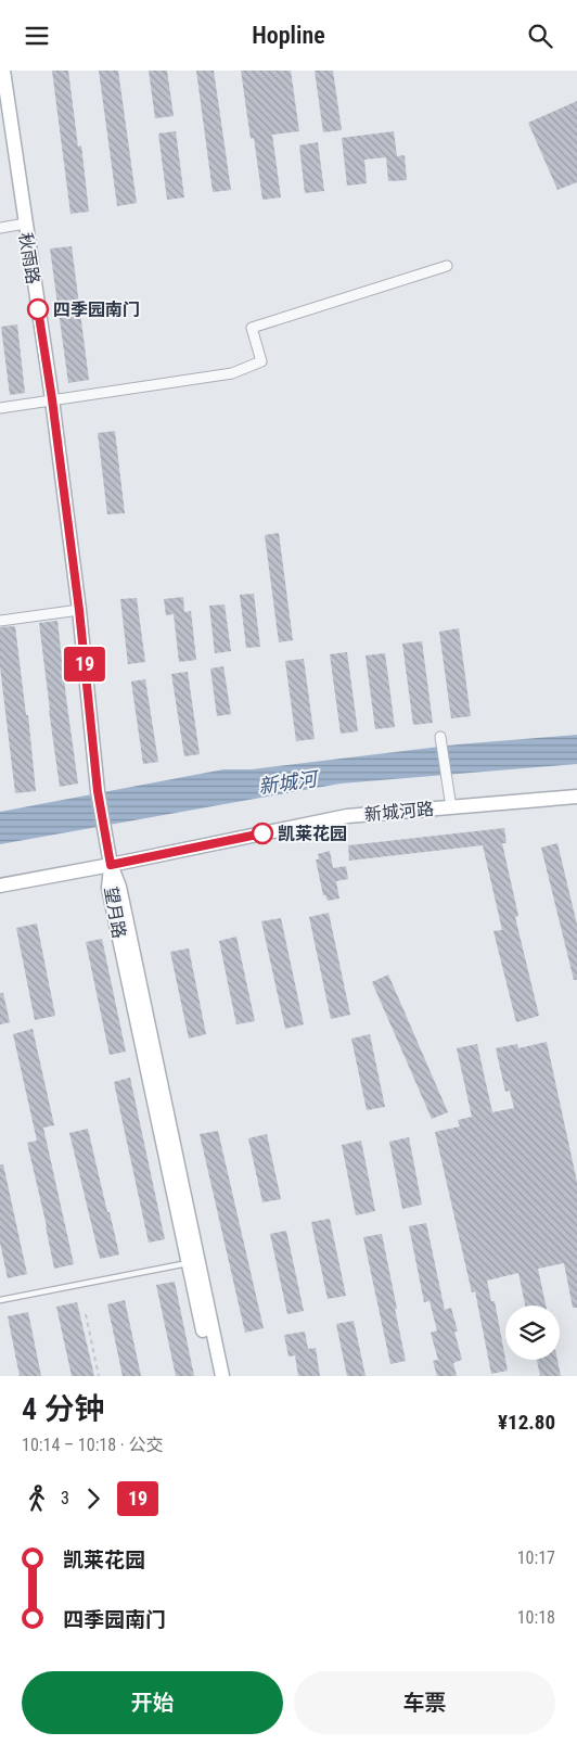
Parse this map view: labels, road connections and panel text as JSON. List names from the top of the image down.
{
  "streets": {
    "street": ["秋雨路", "新城河路", "望月路"]
  },
  "crossings": [
    ["秋雨路", "新城河路"],
    ["秋雨路", "望月路"],
    ["新城河路", "望月路"]
  ],
  "water": ["新城河"],
  "places": ["四季园南门", "凯莱花园"],
  "lines": ["bus line 19"],
  "page": {
    "header": "Hopline",
    "on_map": "19",
    "heading": ["4 分钟", "10:14 – 10:18 · 公交", "¥12.80"],
    "legs": ["3", "19"],
    "list": [
      {
        "name": "凯莱花园",
        "value": "10:17"
      },
      {
        "name": "四季园南门",
        "value": "10:18"
      }
    ],
    "buttons": ["开始", "车票"]
  }
}
